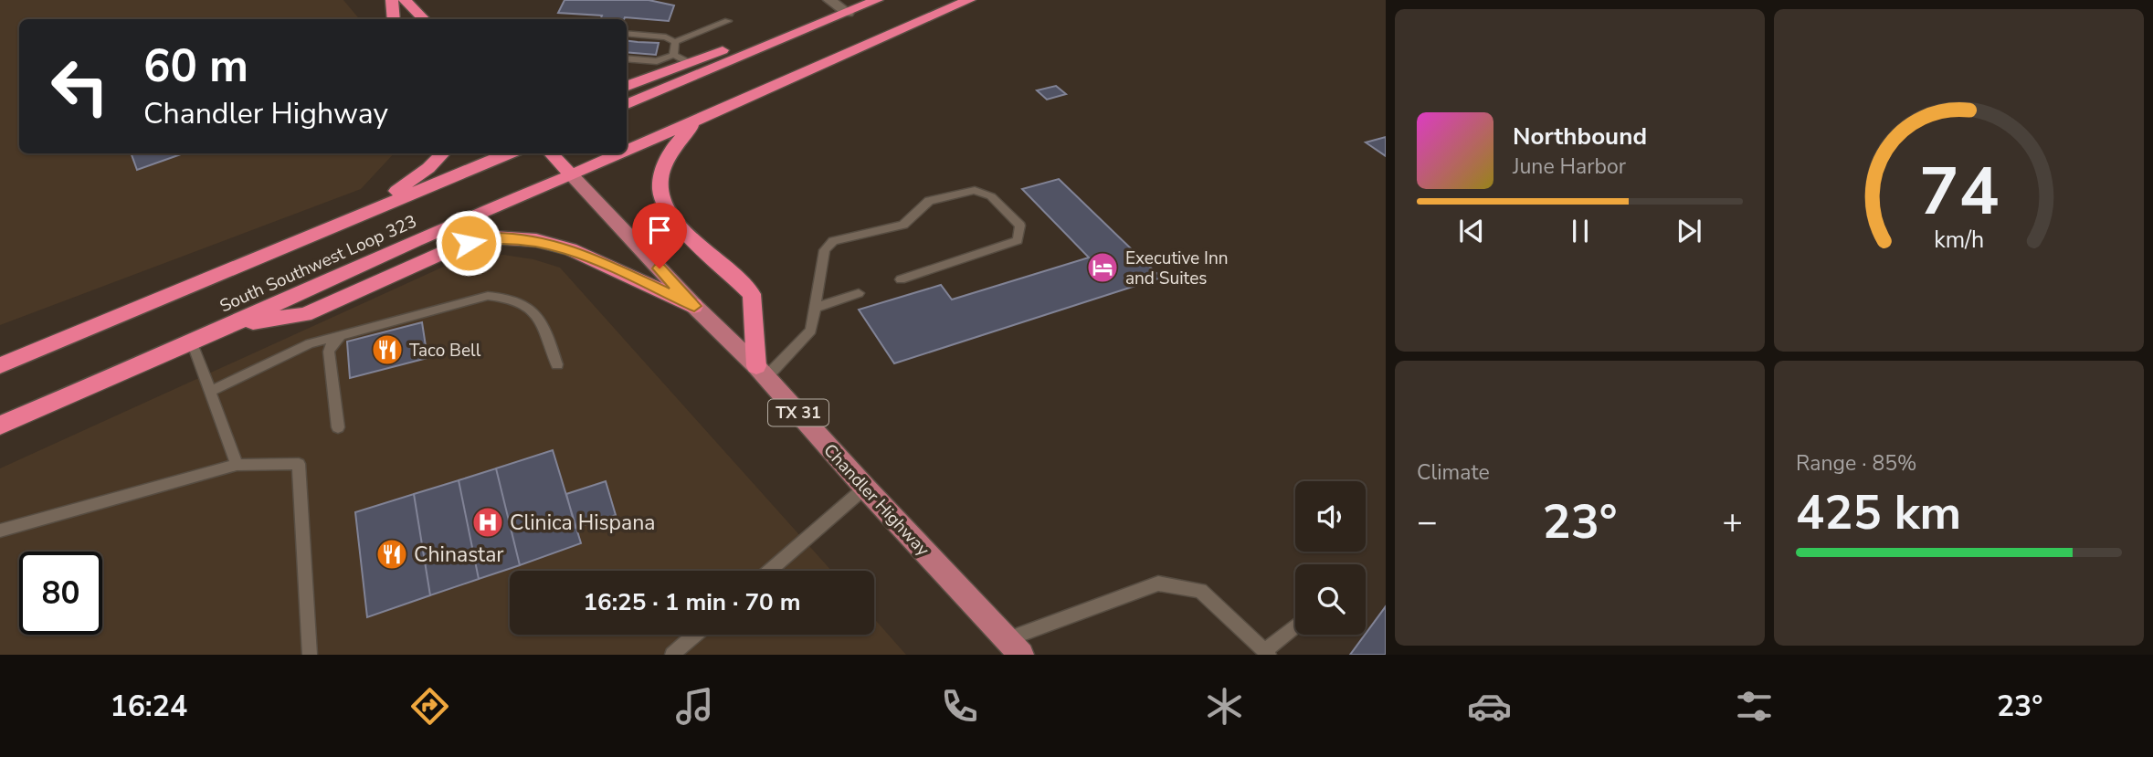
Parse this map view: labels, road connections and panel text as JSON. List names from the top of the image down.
{
  "streets": {
    "highway": ["South Southwest Loop 323", "TX 31", "Chandler Highway"]
  },
  "crossings": [
    ["South Southwest Loop 323", "Chandler Highway"]
  ],
  "places": {
    "hotel": ["Executive Inn and Suites"],
    "restaurant": ["Taco Bell", "Chinastar"],
    "hospital": ["Clinica Hispana"]
  },
  "page": {
    "turn": ["60 m", "Chandler Highway"],
    "song": ["Northbound", "June Harbor"],
    "tile": [
      "Climate",
      ["Range · 85%", "425 km"]
    ],
    "heat": ["−", "23°", "+"],
    "limit": "80",
    "trip": "16:25 · 1 min · 70 m",
    "tabs": ["16:24", "23°"],
    "gauge": ["74", "km/h"]
  }
}
